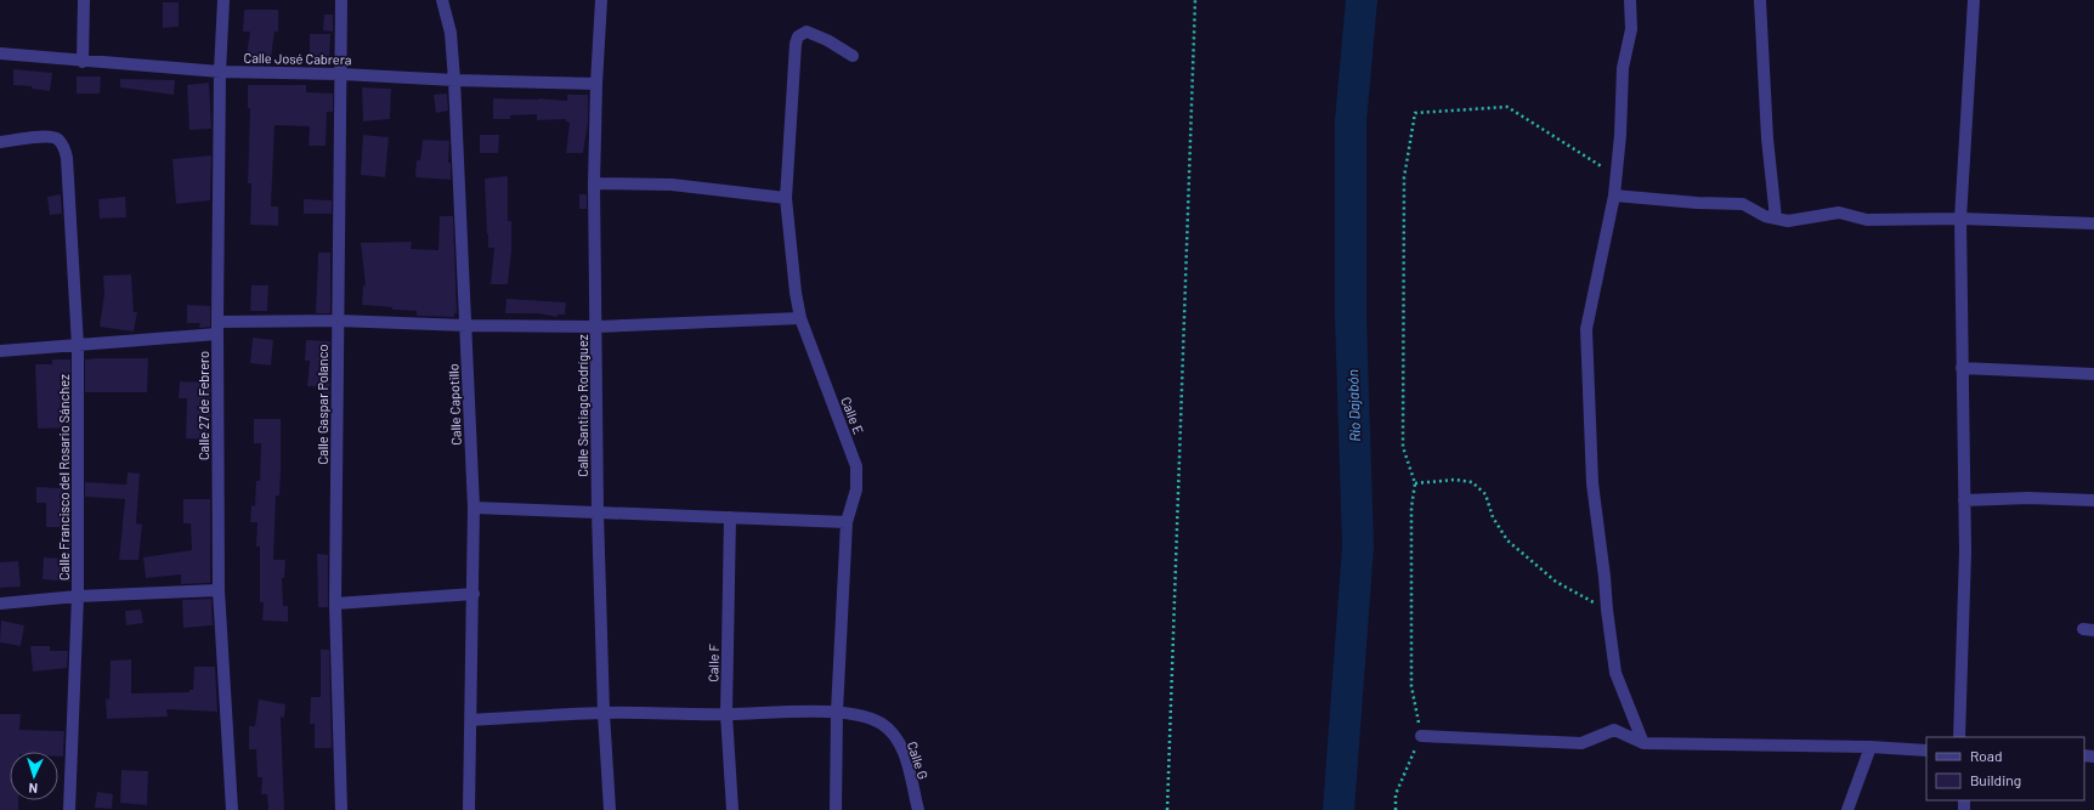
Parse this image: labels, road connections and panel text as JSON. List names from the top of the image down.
{
  "streets": {
    "street": [
      "Calle José Cabrera",
      "Calle Gaspar Polanco",
      "Calle Capotillo",
      "Calle 27 de Febrero",
      "Calle Santiago Rodríguez",
      "Calle E",
      "Calle Francisco del Rosario Sánchez",
      "Calle F",
      "Calle G"
    ]
  },
  "crossings": [
    ["Calle José Cabrera", "Calle Gaspar Polanco"],
    ["Calle José Cabrera", "Calle Capotillo"],
    ["Calle José Cabrera", "Calle 27 de Febrero"],
    ["Calle José Cabrera", "Calle Santiago Rodríguez"],
    ["Calle E", "Calle G"]
  ],
  "water": ["Río Dajabón"],
  "legend": ["Road", "Building"],
  "north": "bottom"
}
